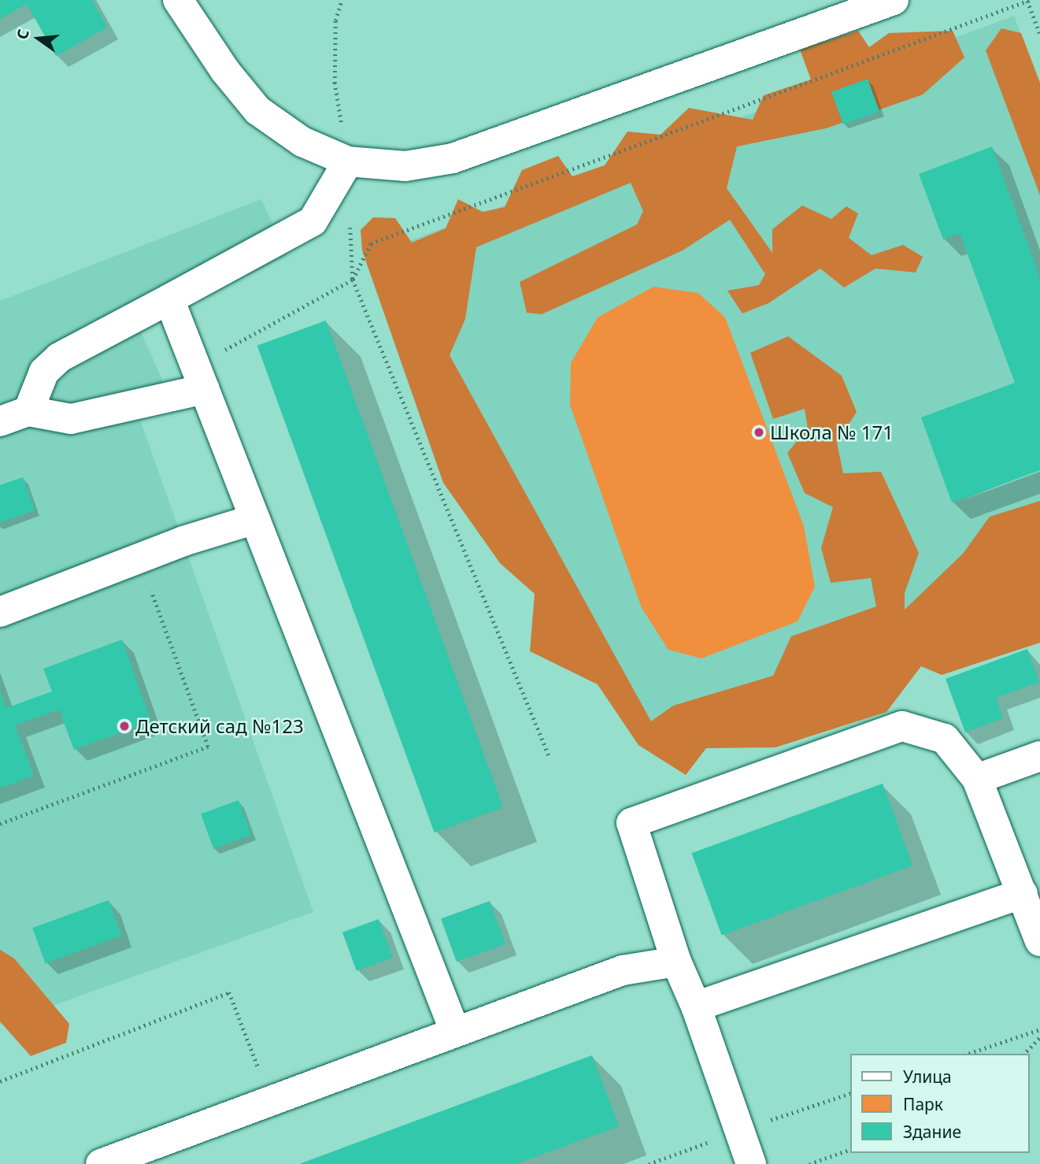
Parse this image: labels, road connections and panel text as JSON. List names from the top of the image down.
{
  "places": ["Школа № 171", "Детский сад №123"],
  "legend": ["Улица", "Парк", "Здание"],
  "north": "left"
}
